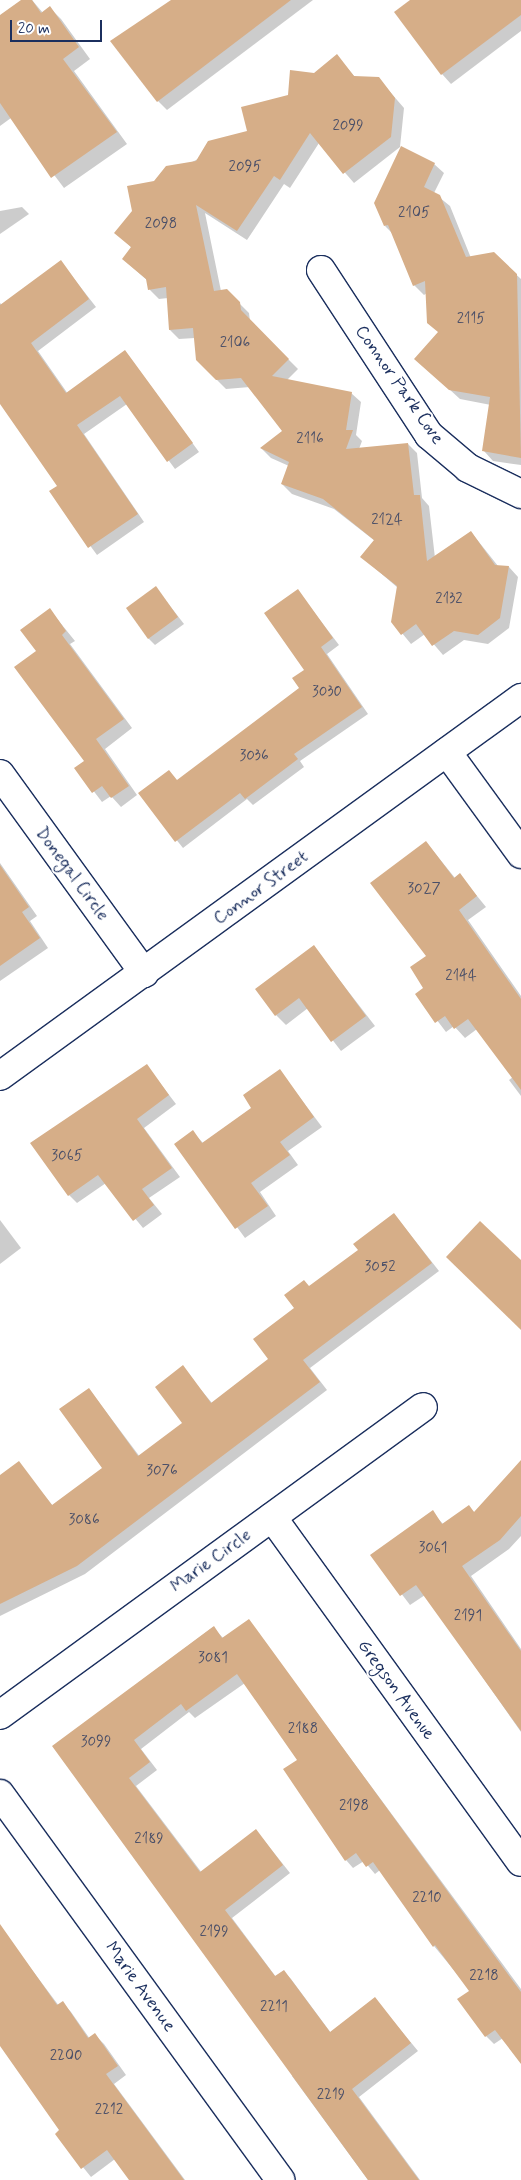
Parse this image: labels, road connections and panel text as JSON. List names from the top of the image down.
{
  "streets": {
    "street": [
      "Connor Park Cove",
      "Donegal Circle",
      "Connor Street",
      "Marie Circle",
      "Gregson Avenue",
      "Marie Avenue"
    ]
  },
  "crossings": [
    ["Donegal Circle", "Connor Street"],
    ["Marie Circle", "Gregson Avenue"]
  ],
  "house_numbers": [
    "2099",
    "2095",
    "2105",
    "2098",
    "2115",
    "2106",
    "2116",
    "2124",
    "2132",
    "3030",
    "3036",
    "3027",
    "2144",
    "3065",
    "3052",
    "3076",
    "3086",
    "3061",
    "2191",
    "3081",
    "2188",
    "3099",
    "2198",
    "2189",
    "2210",
    "2199",
    "2218",
    "2211",
    "2200",
    "2219",
    "2212"
  ],
  "scale_bar": "20 m"
}
